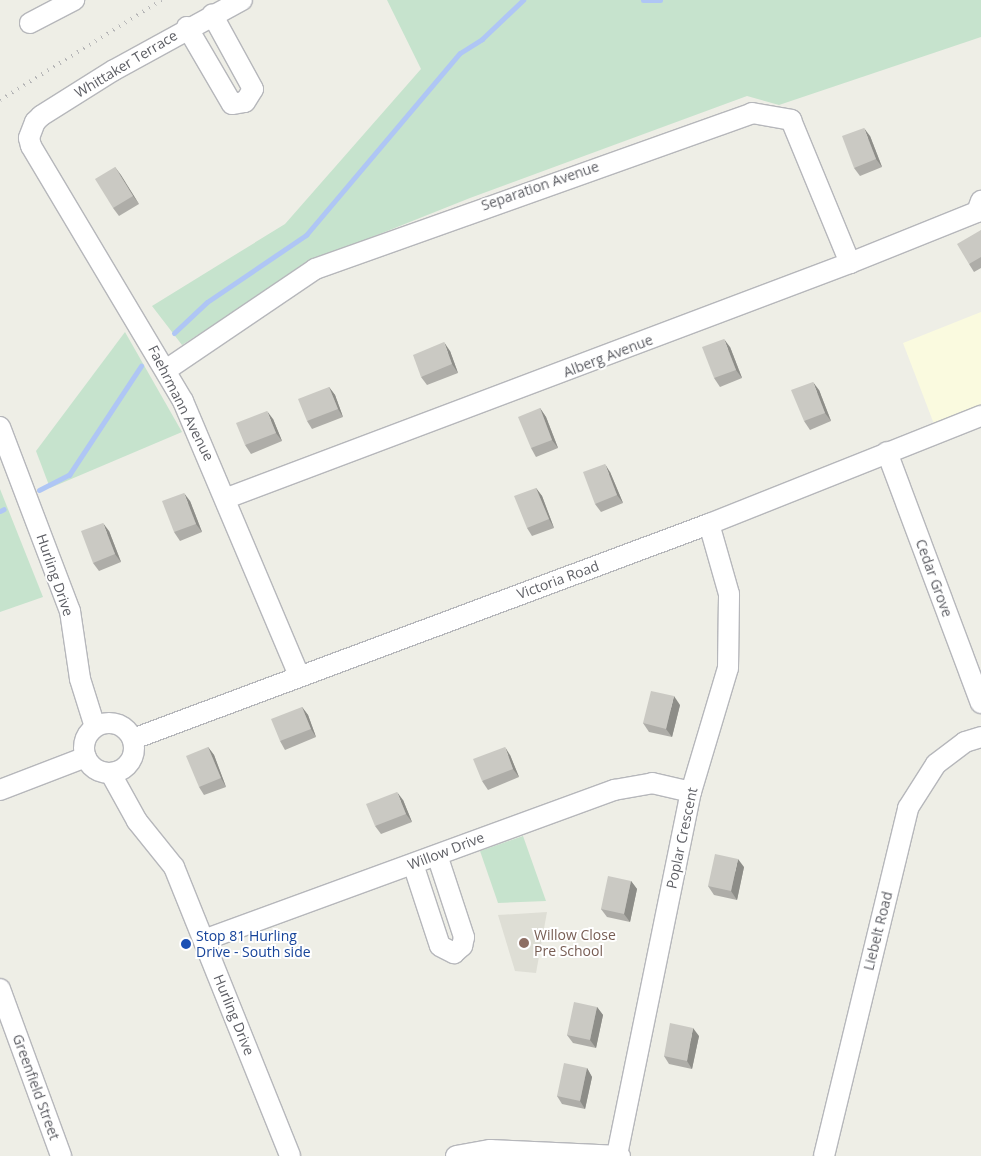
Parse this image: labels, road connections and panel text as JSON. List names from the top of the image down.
{
  "streets": {
    "street": [
      "Whittaker Terrace",
      "Separation Avenue",
      "Alberg Avenue",
      "Faehrmann Avenue",
      "Hurling Drive",
      "Cedar Grove",
      "Victoria Road",
      "Poplar Crescent",
      "Willow Drive",
      "Liebelt Road",
      "Greenfield Street"
    ]
  },
  "crossings": [
    ["Whittaker Terrace", "Faehrmann Avenue"],
    ["Separation Avenue", "Alberg Avenue"],
    ["Separation Avenue", "Faehrmann Avenue"],
    ["Alberg Avenue", "Faehrmann Avenue"],
    ["Faehrmann Avenue", "Victoria Road"],
    ["Hurling Drive", "Victoria Road"],
    ["Hurling Drive", "Willow Drive"],
    ["Cedar Grove", "Victoria Road"],
    ["Victoria Road", "Poplar Crescent"],
    ["Poplar Crescent", "Willow Drive"]
  ],
  "places": ["Willow Close Pre School", "Stop 81 Hurling Drive - South side"]
}
